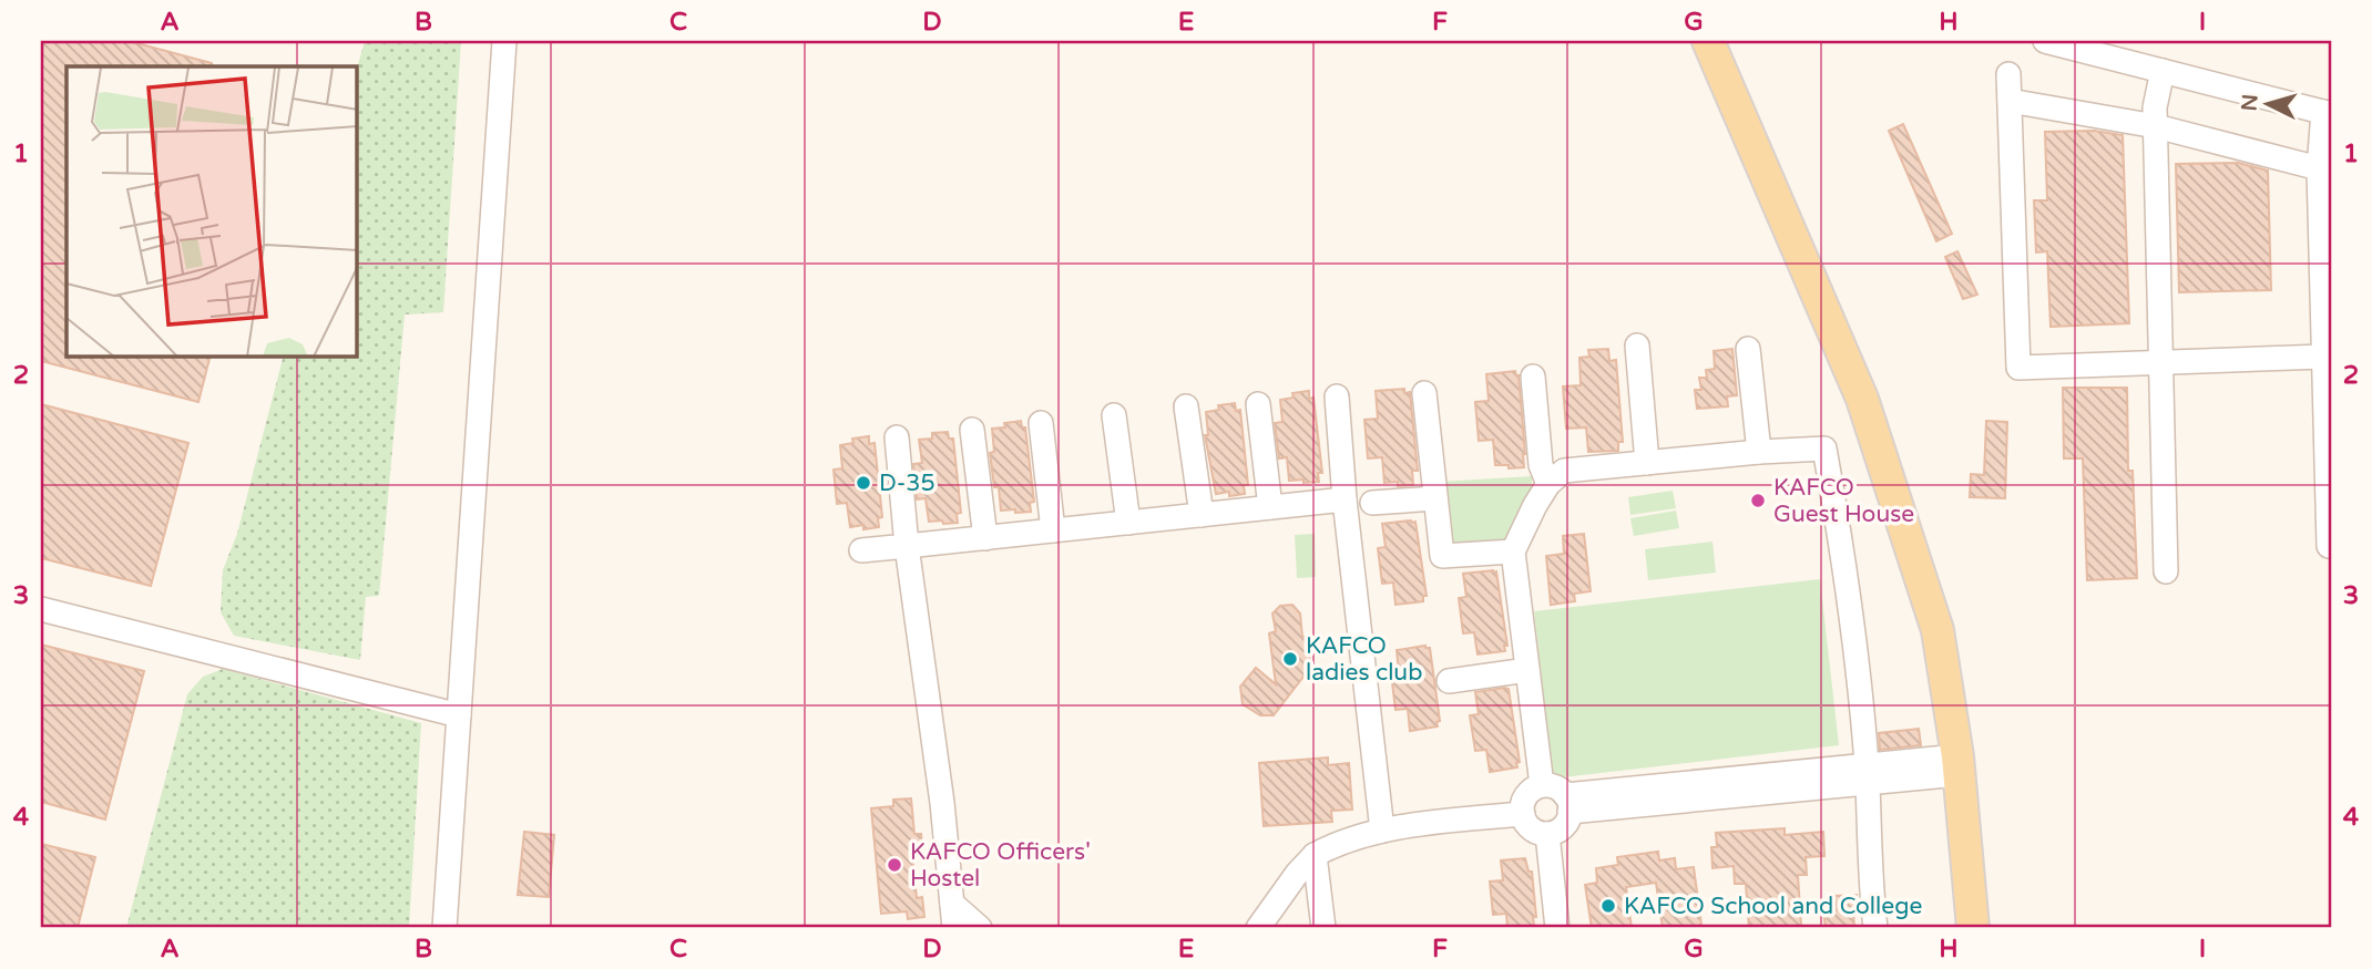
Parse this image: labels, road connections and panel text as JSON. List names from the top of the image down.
{
  "places": [
    "D-35",
    "KAFCO Guest House",
    "KAFCO ladies club",
    "KAFCO Officers' Hostel",
    "KAFCO School and College"
  ],
  "north": "left",
  "grid": {
    "columns": [
      "A",
      "B",
      "C",
      "D",
      "E",
      "F",
      "G",
      "H",
      "I"
    ],
    "rows": [
      "1",
      "2",
      "3",
      "4"
    ]
  }
}
